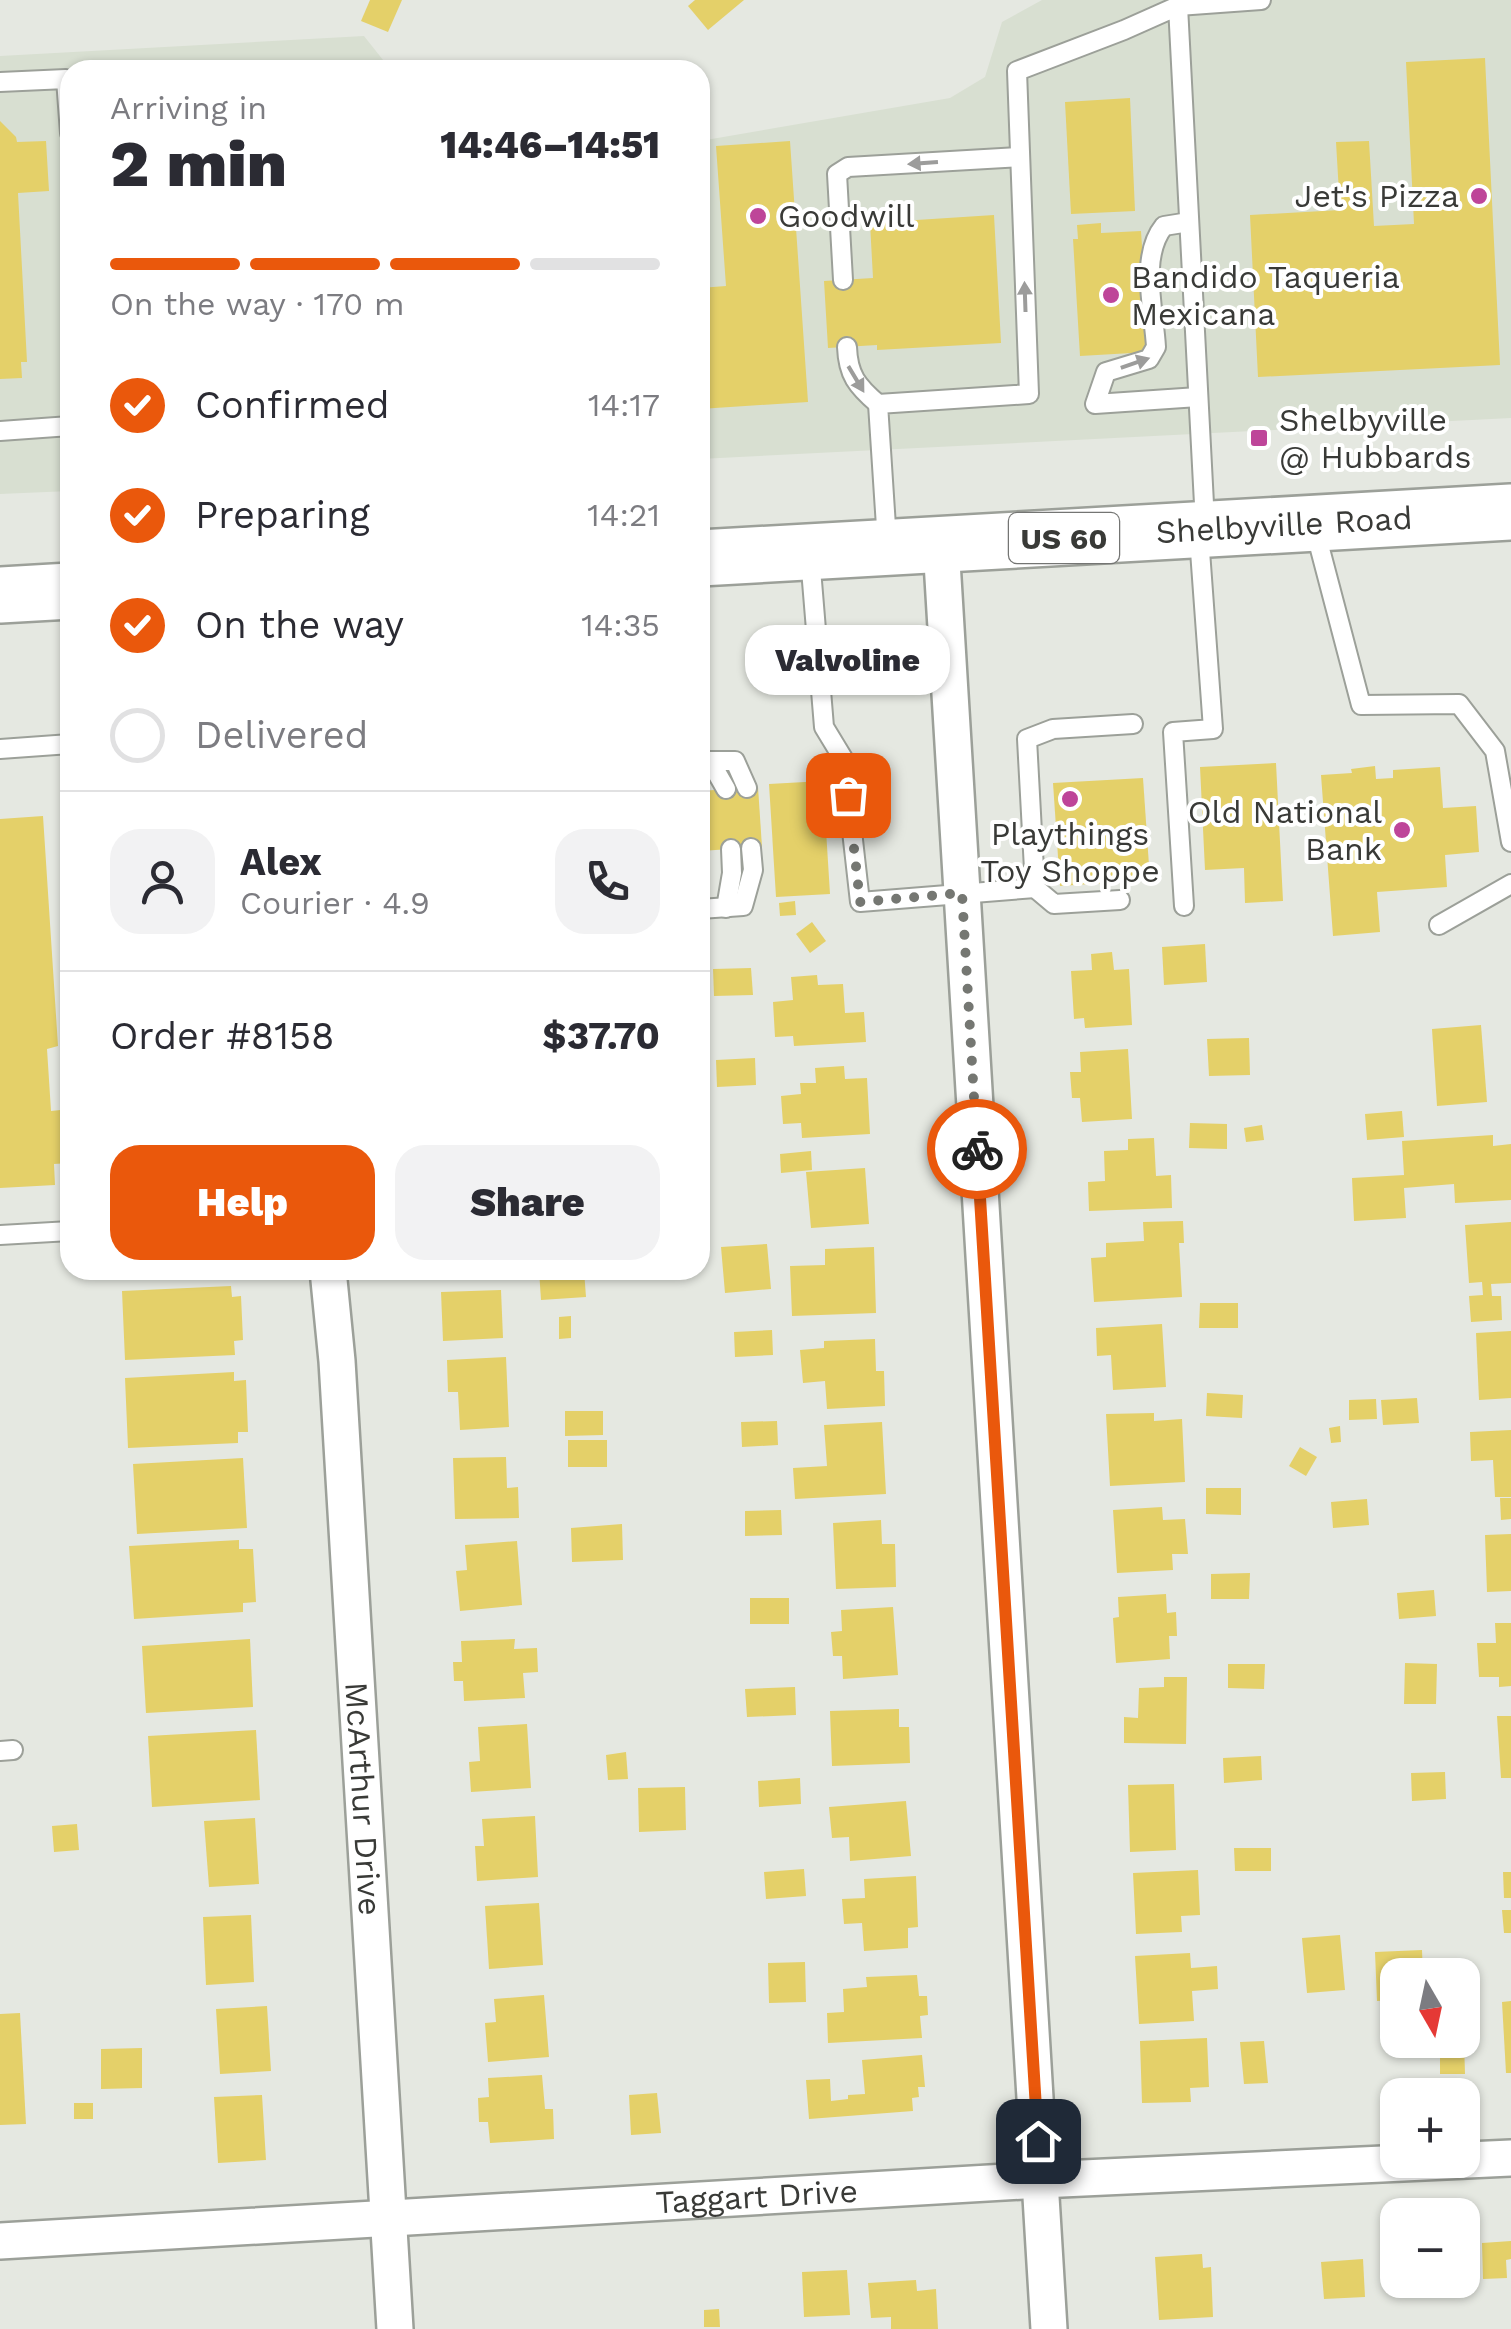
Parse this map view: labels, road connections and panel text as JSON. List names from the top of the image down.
{
  "streets": {
    "main road": ["Shelbyville Road", "US 60"],
    "street": ["McArthur Drive", "Taggart Drive"]
  },
  "crossings": [
    ["McArthur Drive", "Taggart Drive"]
  ],
  "places": {
    "other": [
      "Jet's Pizza",
      "Goodwill",
      "Bandido Taqueria Mexicana",
      "Valvoline",
      "Playthings Toy Shoppe",
      "Old National Bank"
    ],
    "transit": ["Shelbyville @ Hubbards"]
  },
  "north": "bottom",
  "page": {
    "heading": ["2 min", "Arriving in", "14:46–14:51"],
    "panel": [
      "Alex",
      "Courier · 4.9",
      "Order #8158",
      "$37.70"
    ],
    "bar": "On the way · 170 m",
    "list": [
      ["Confirmed", "14:17"],
      ["Preparing", "14:21"],
      ["On the way", "14:35"],
      "Delivered"
    ],
    "bubble": "Valvoline",
    "buttons": ["Help", "Share"],
    "map_buttons": ["+", "−"]
  }
}
